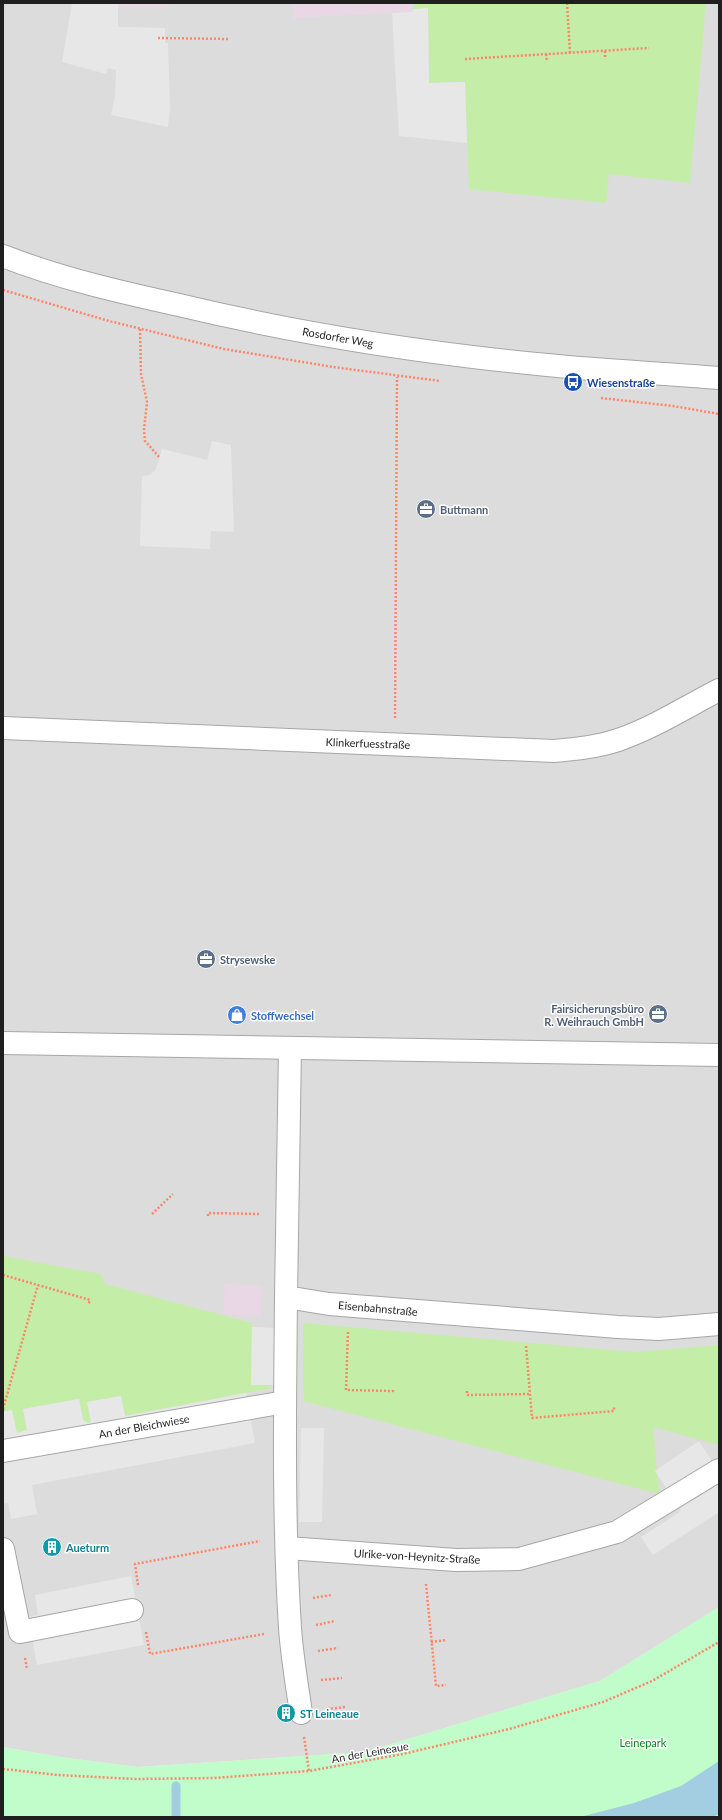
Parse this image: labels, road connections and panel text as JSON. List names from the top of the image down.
{
  "streets": {
    "street": [
      "Rosdorfer Weg",
      "Klinkerfuesstraße",
      "Eisenbahnstraße",
      "An der Bleichwiese",
      "Ulrike-von-Heynitz-Straße"
    ],
    "path": ["An der Leineaue"]
  },
  "parks": ["Leinepark"],
  "places": {
    "bus stop": ["Wiesenstraße"],
    "office": ["Buttmann", "Strysewske", "Fairsicherungsbüro R. Weihrauch GmbH"],
    "shop": ["Stoffwechsel"],
    "building": ["Aueturm", "ST Leineaue"]
  }
}
